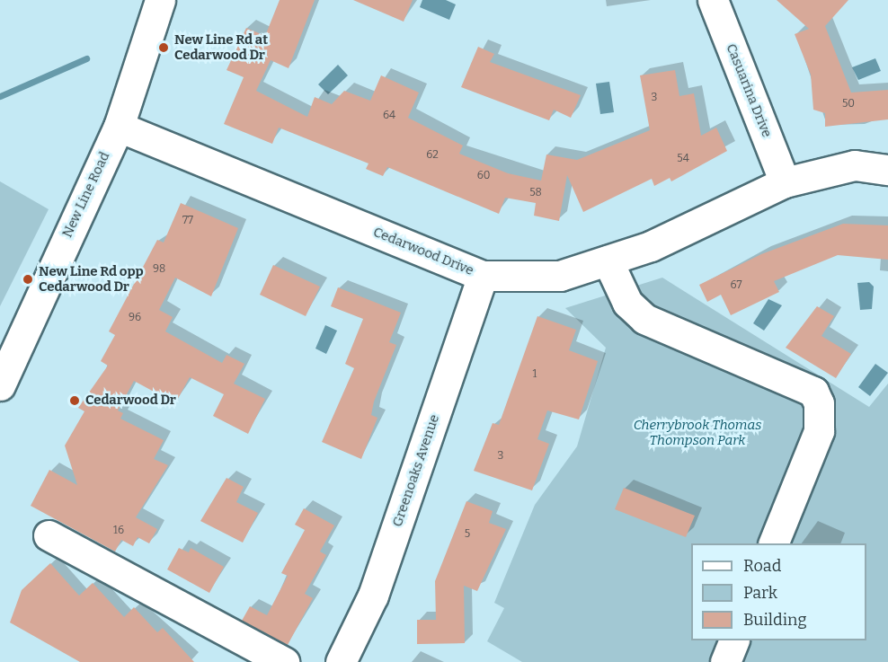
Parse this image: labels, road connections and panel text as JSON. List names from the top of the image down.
{
  "streets": {
    "street": [
      "Casuarina Drive",
      "New Line Road",
      "Cedarwood Drive",
      "Greenoaks Avenue"
    ]
  },
  "crossings": [
    ["Casuarina Drive", "Cedarwood Drive"],
    ["New Line Road", "Cedarwood Drive"],
    ["Cedarwood Drive", "Greenoaks Avenue"]
  ],
  "parks": ["Cherrybrook Thomas Thompson Park"],
  "places": ["New Line Rd at Cedarwood Dr", "New Line Rd opp Cedarwood Dr", "Cedarwood Dr"],
  "house_numbers": [
    "3",
    "50",
    "64",
    "62",
    "54",
    "60",
    "58",
    "77",
    "98",
    "67",
    "96",
    "1",
    "3",
    "16",
    "5"
  ],
  "legend": ["Road", "Park", "Building"]
}
